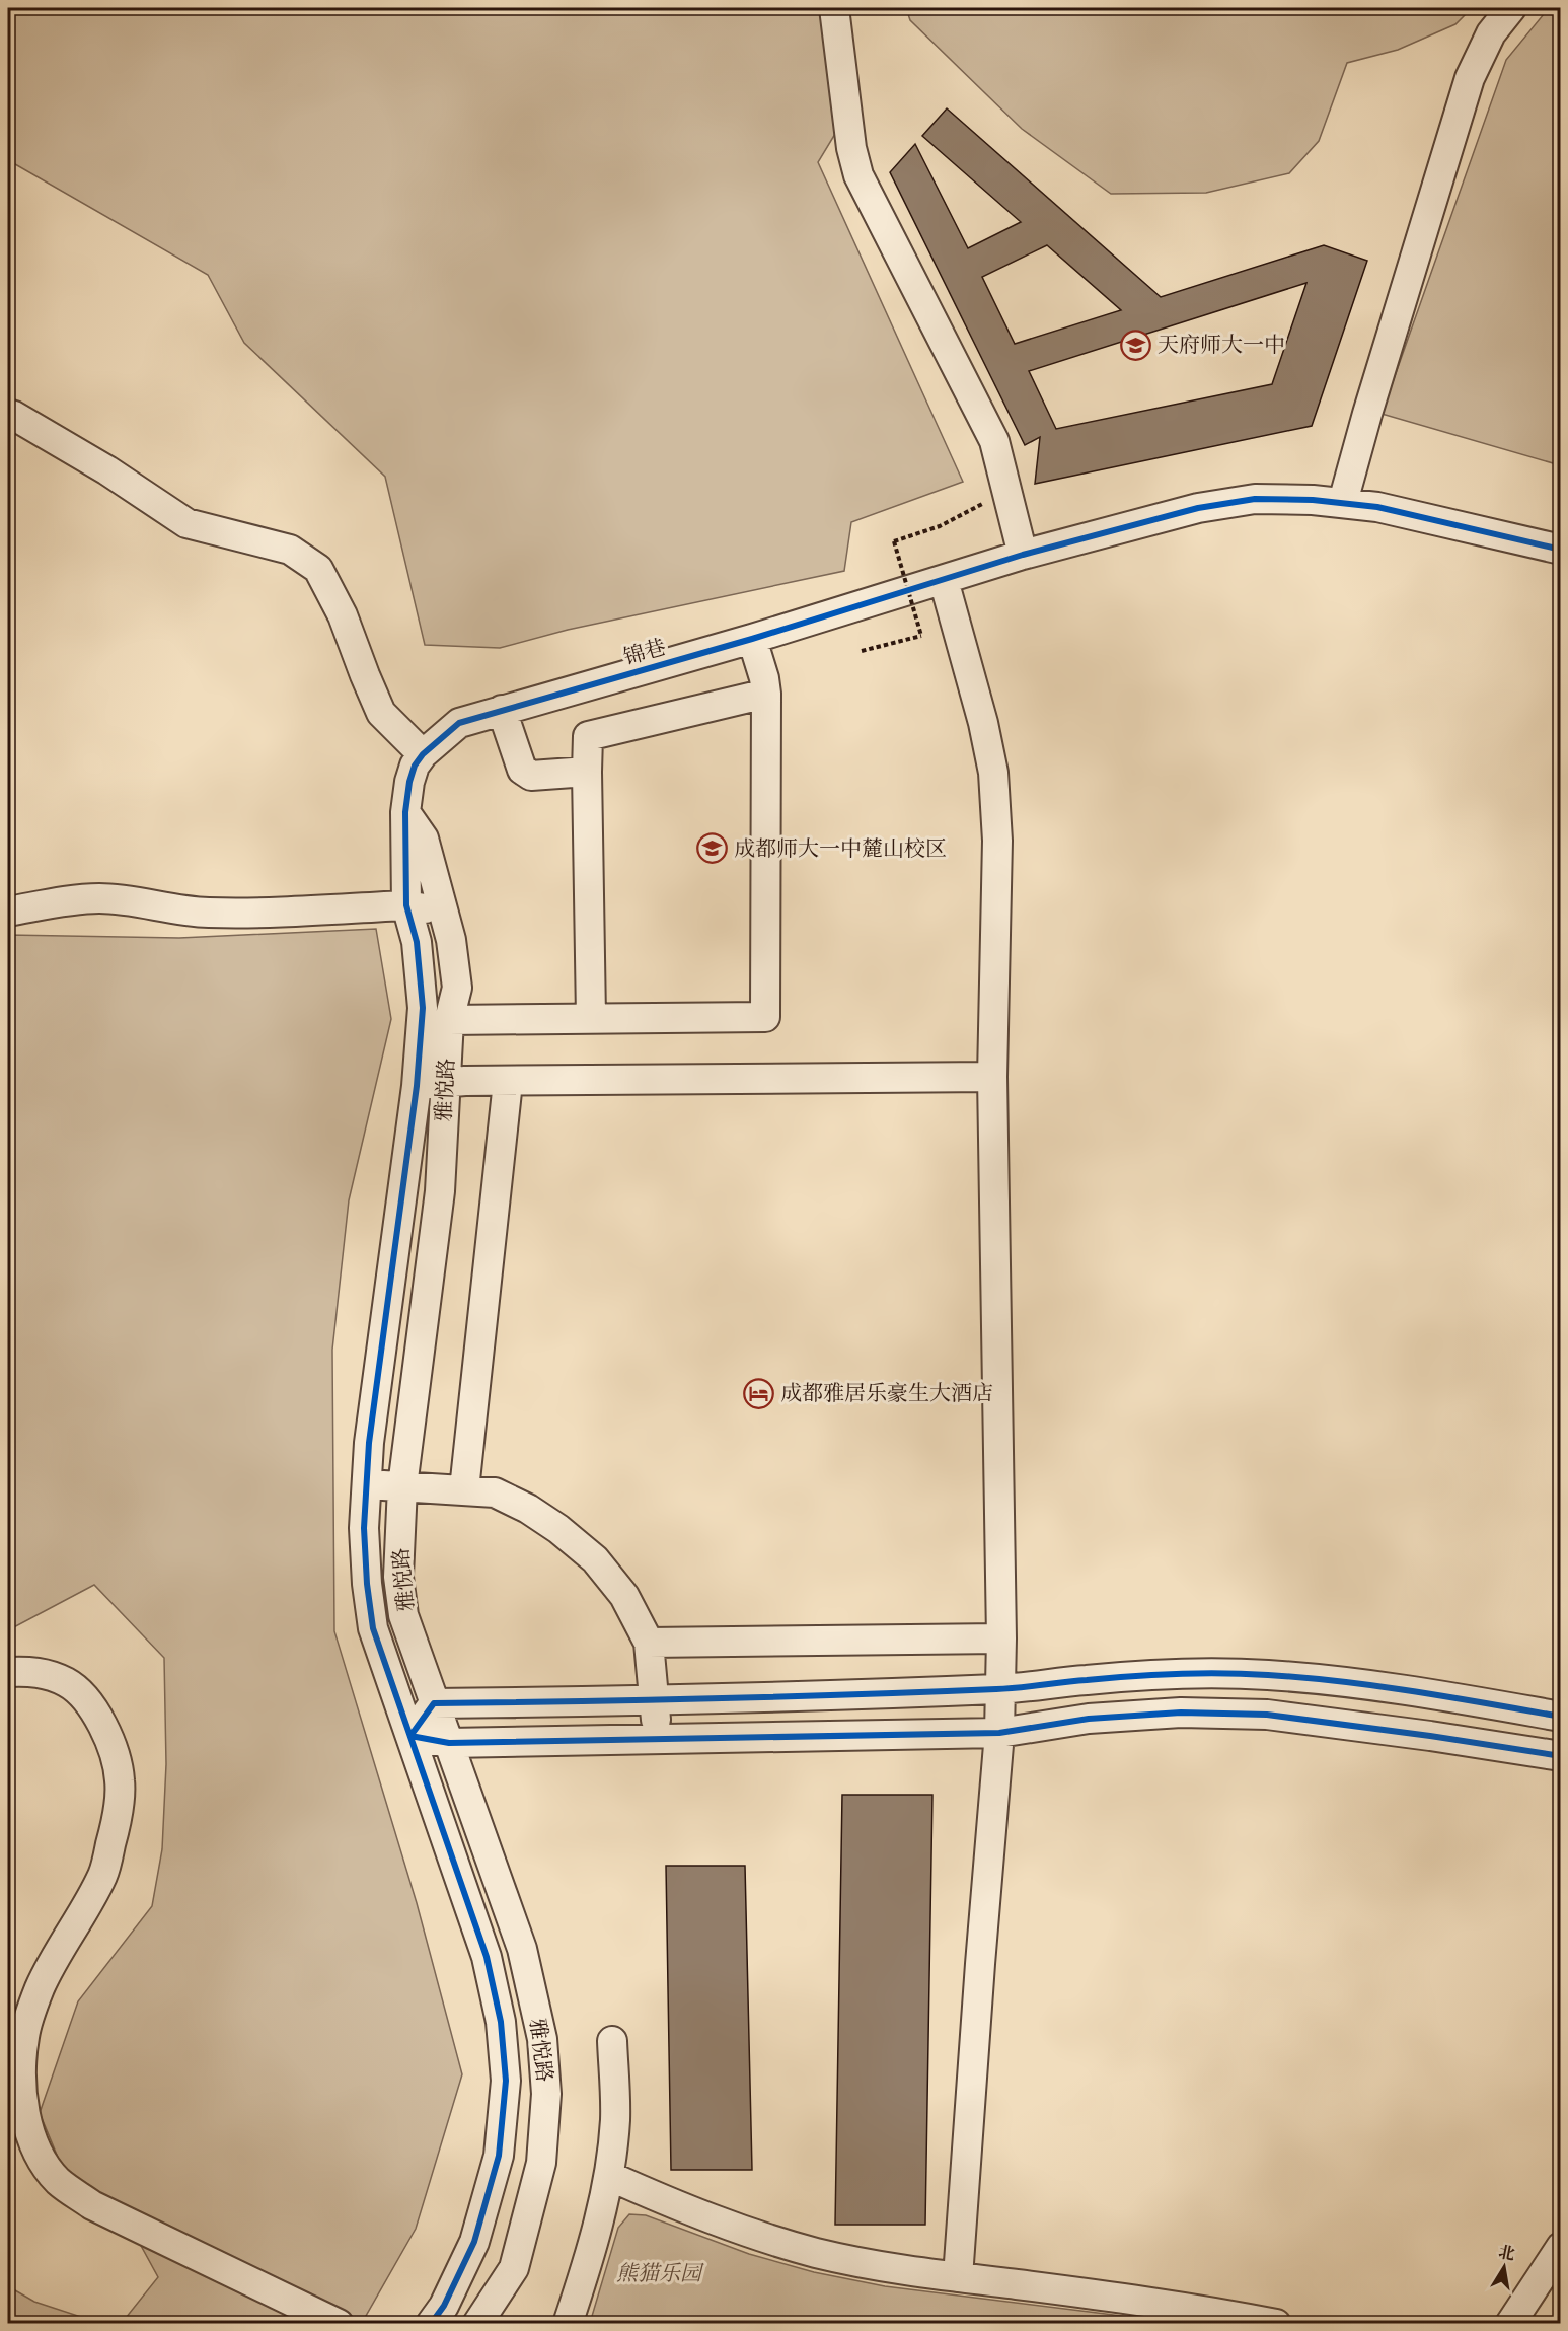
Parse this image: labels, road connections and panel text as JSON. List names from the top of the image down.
{
  "streets": {
    "street": ["锦巷", "雅悦路"]
  },
  "crossings": [
    ["锦巷", "雅悦路"]
  ],
  "parks": ["熊猫乐园"],
  "places": {
    "school or university": ["天府师大一中", "成都师大一中麓山校区"],
    "hotel": ["成都雅居乐豪生大酒店"]
  },
  "north": "top"
}
